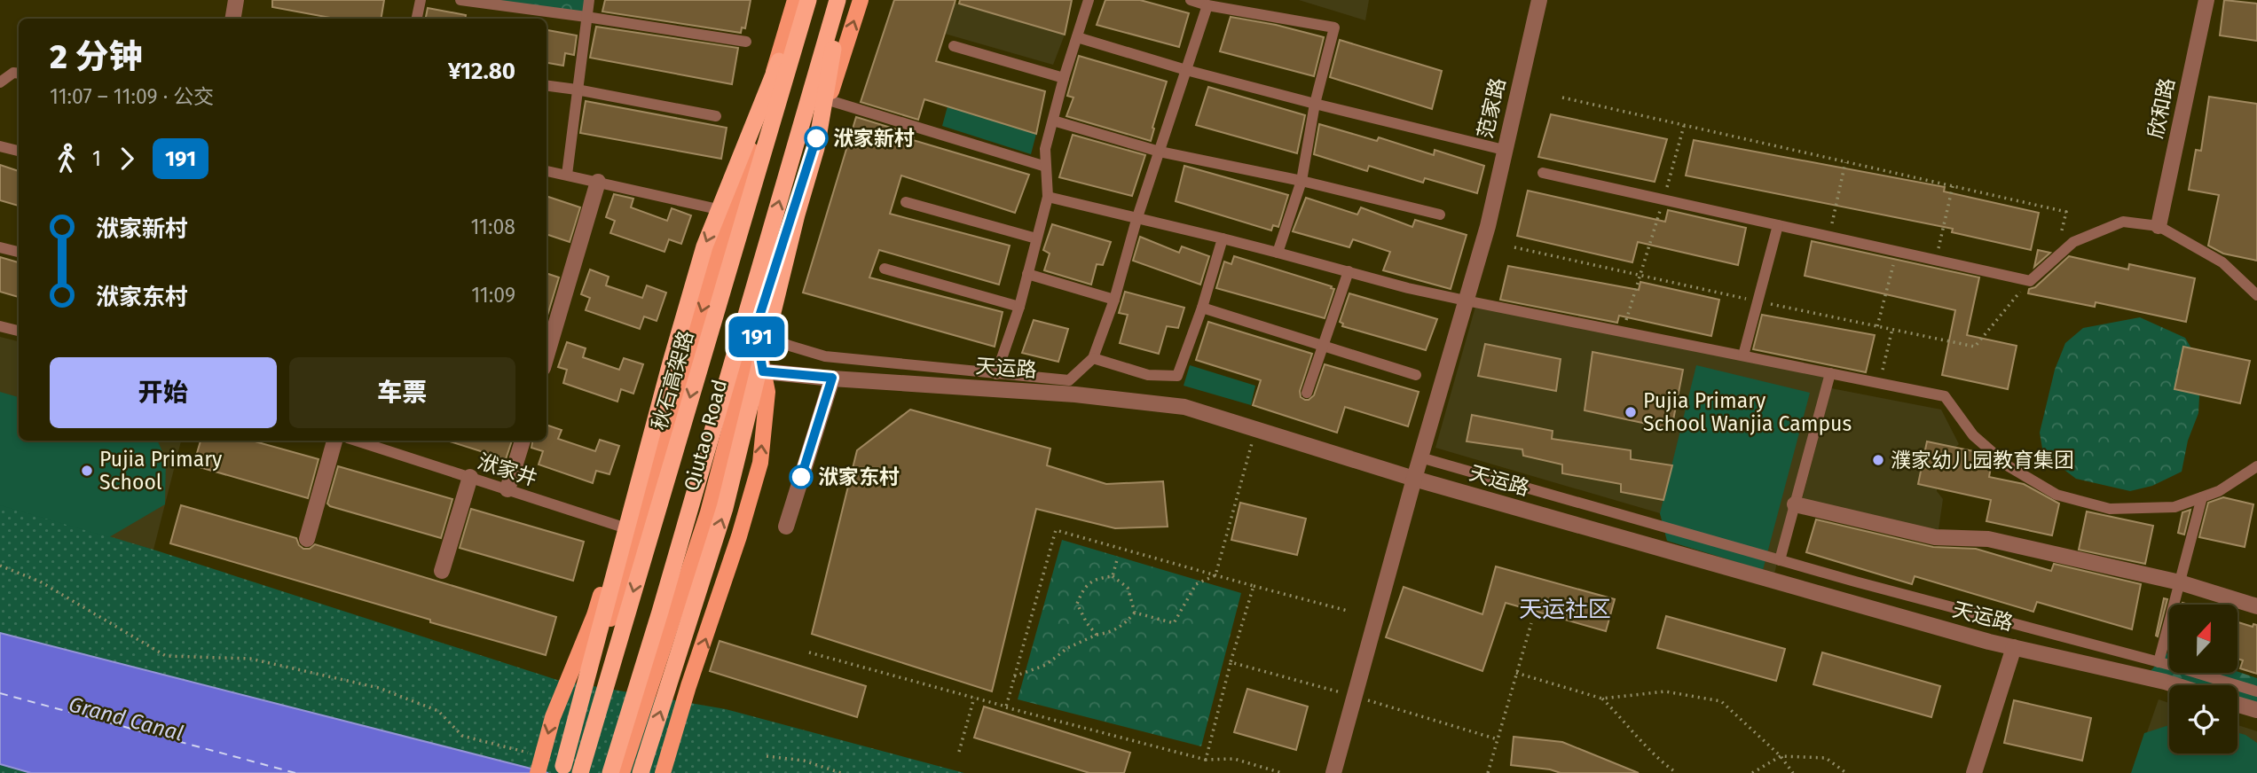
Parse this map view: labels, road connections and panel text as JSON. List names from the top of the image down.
{
  "streets": {
    "highway": ["秋石高架路"],
    "main road": ["Qiutao Road"],
    "street": ["范家路", "欣和路", "天运路"],
    "lane": ["洑家井"]
  },
  "crossings": [
    ["范家路", "天运路"]
  ],
  "districts": ["天运社区"],
  "water": ["Grand Canal"],
  "places": [
    "洑家新村",
    "Pujia Primary School Wanjia Campus",
    "濮家幼儿园教育集团",
    "Pujia Primary School",
    "洑家东村"
  ],
  "lines": ["bus line 191"],
  "north": "top",
  "page": {
    "on_map": "191",
    "heading": ["2 分钟", "11:07 – 11:09 · 公交", "¥12.80"],
    "legs": ["1", "191"],
    "list": [
      {
        "name": "洑家新村",
        "value": "11:08"
      },
      {
        "name": "洑家东村",
        "value": "11:09"
      }
    ],
    "buttons": ["开始", "车票"]
  }
}
